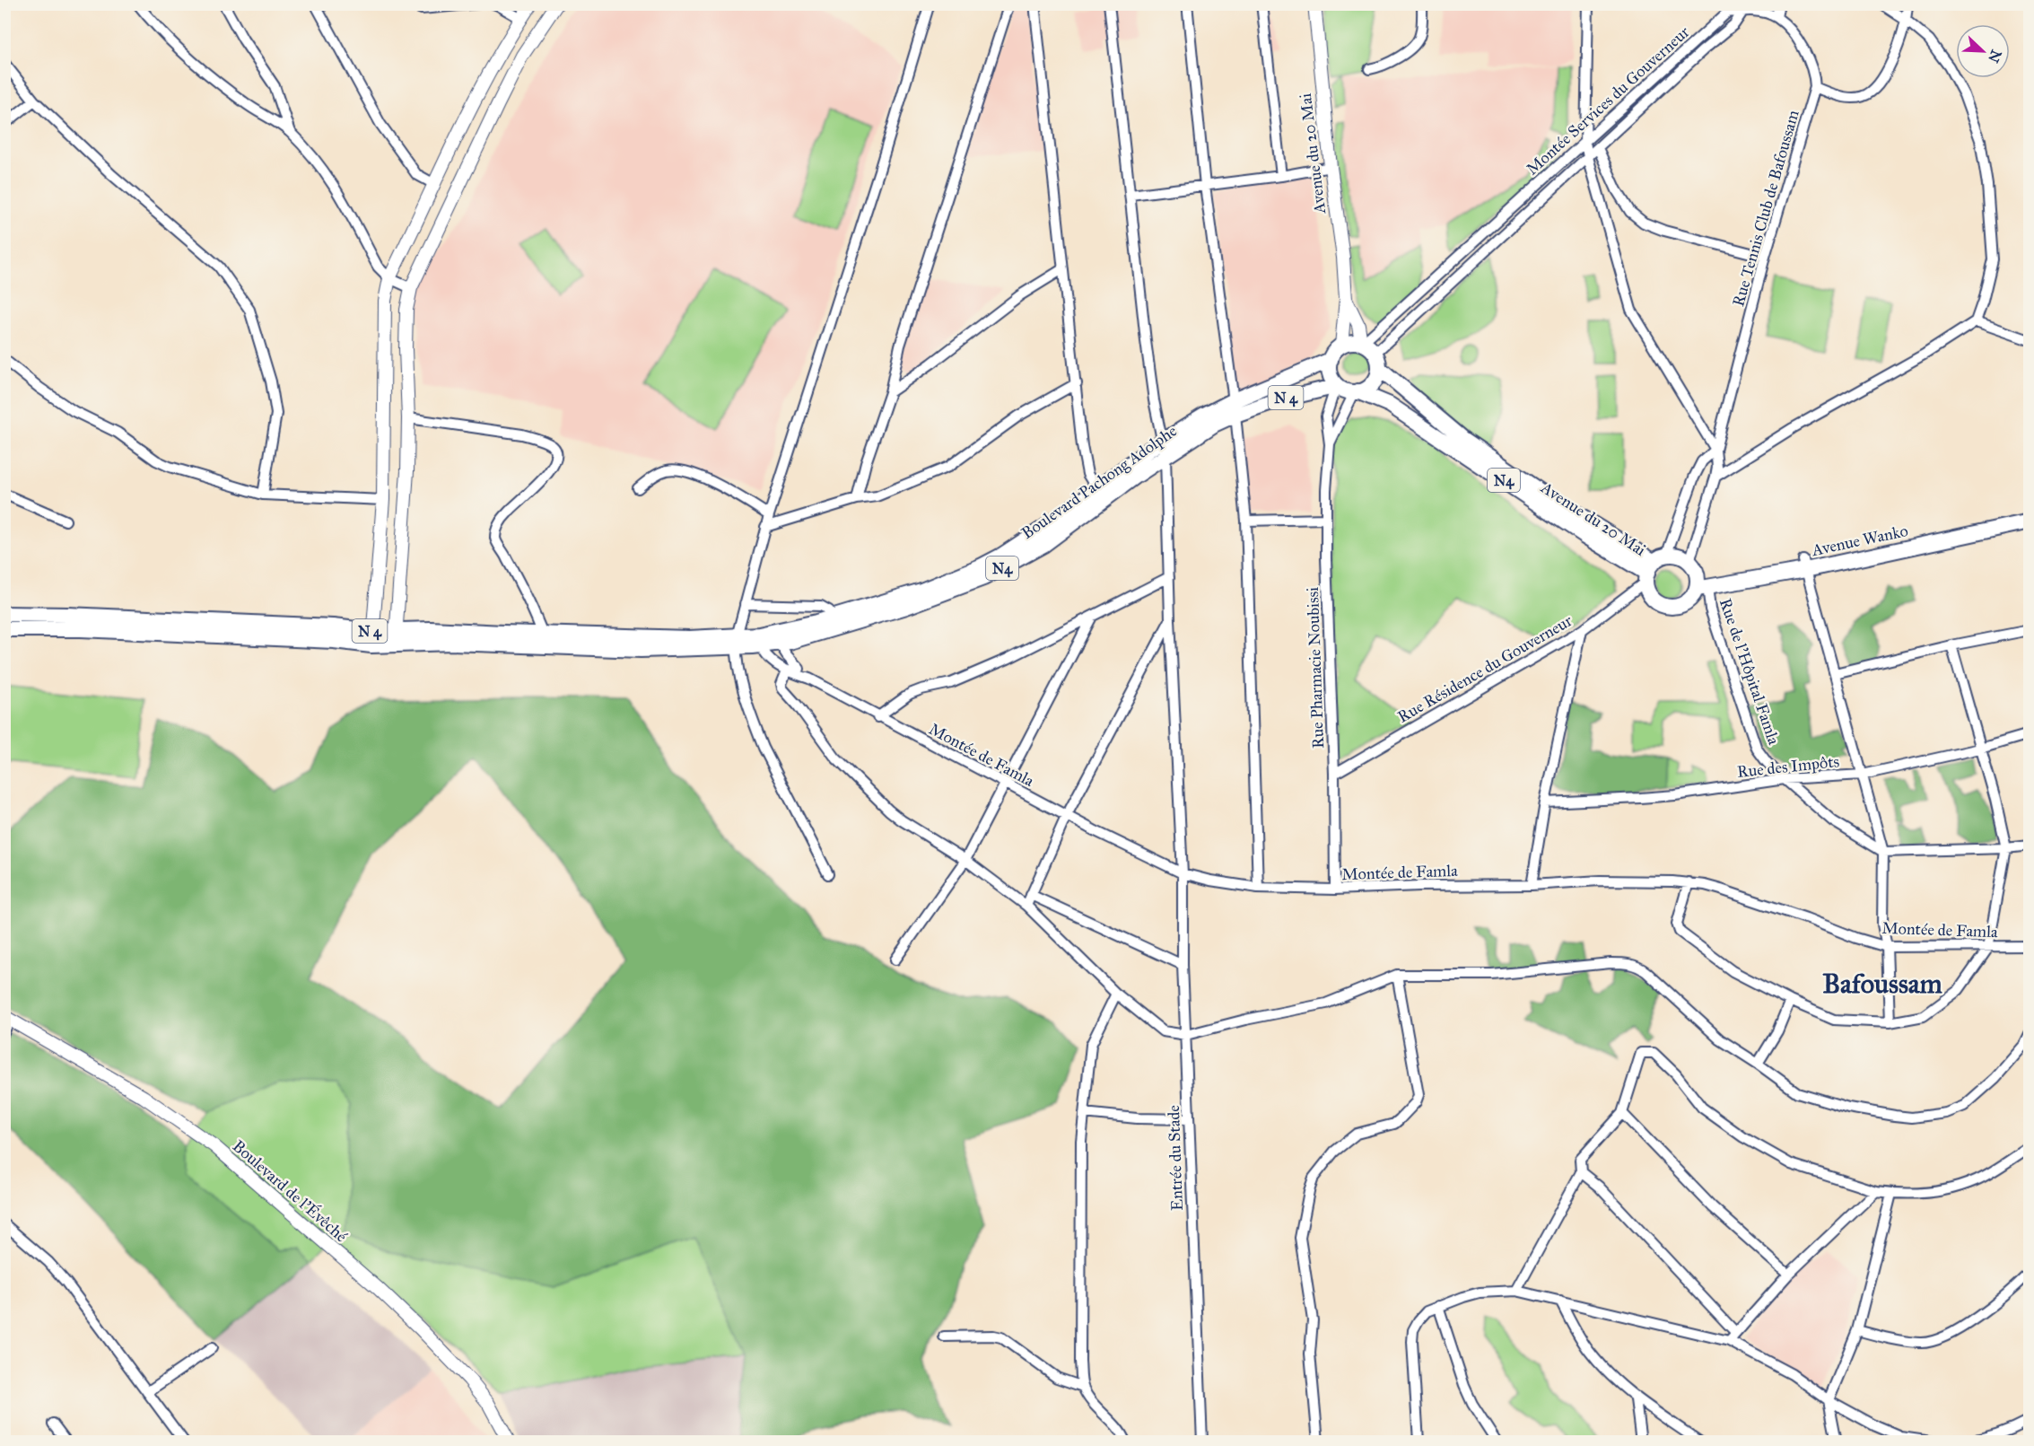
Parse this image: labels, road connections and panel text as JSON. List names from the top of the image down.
{
  "streets": {
    "highway": [
      "Avenue du 20 Mai",
      "N 4",
      "N4",
      "Boulevard Pachong Adolphe",
      "Avenue Wanko"
    ],
    "main road": ["Boulevard de l'Évêché"],
    "street": [
      "Montée Services du Gouverneur",
      "Rue Tennis Club de Bafoussam",
      "Rue Pharmacie Noubissi",
      "Rue Résidence du Gouverneur",
      "Rue de l'Hôpital Famla",
      "Montée de Famla",
      "Rue des Impôts",
      "Entrée du Stade"
    ]
  },
  "crossings": [
    ["Montée Services du Gouverneur", "Avenue du 20 Mai"],
    ["Montée Services du Gouverneur", "N 4"],
    ["Montée Services du Gouverneur", "Rue Pharmacie Noubissi"],
    ["Avenue du 20 Mai", "Rue Tennis Club de Bafoussam"],
    ["Avenue du 20 Mai", "N 4"],
    ["Avenue du 20 Mai", "Avenue Wanko"],
    ["Avenue du 20 Mai", "Rue Pharmacie Noubissi"],
    ["Avenue du 20 Mai", "Rue Résidence du Gouverneur"],
    ["Avenue du 20 Mai", "Rue de l'Hôpital Famla"],
    ["Rue Tennis Club de Bafoussam", "Avenue Wanko"],
    ["Rue Tennis Club de Bafoussam", "Rue Résidence du Gouverneur"],
    ["Rue Tennis Club de Bafoussam", "Rue de l'Hôpital Famla"],
    ["N 4", "Boulevard Pachong Adolphe"],
    ["N 4", "Rue Pharmacie Noubissi"],
    ["Boulevard Pachong Adolphe", "Montée de Famla"],
    ["Boulevard Pachong Adolphe", "Entrée du Stade"],
    ["Avenue Wanko", "Rue Résidence du Gouverneur"],
    ["Avenue Wanko", "Rue de l'Hôpital Famla"],
    ["Rue Pharmacie Noubissi", "Rue Résidence du Gouverneur"],
    ["Rue Pharmacie Noubissi", "Montée de Famla"],
    ["Rue Résidence du Gouverneur", "Rue de l'Hôpital Famla"],
    ["Rue de l'Hôpital Famla", "Rue des Impôts"],
    ["Montée de Famla", "Entrée du Stade"]
  ],
  "districts": ["Bafoussam"],
  "north": "bottom right"
}
